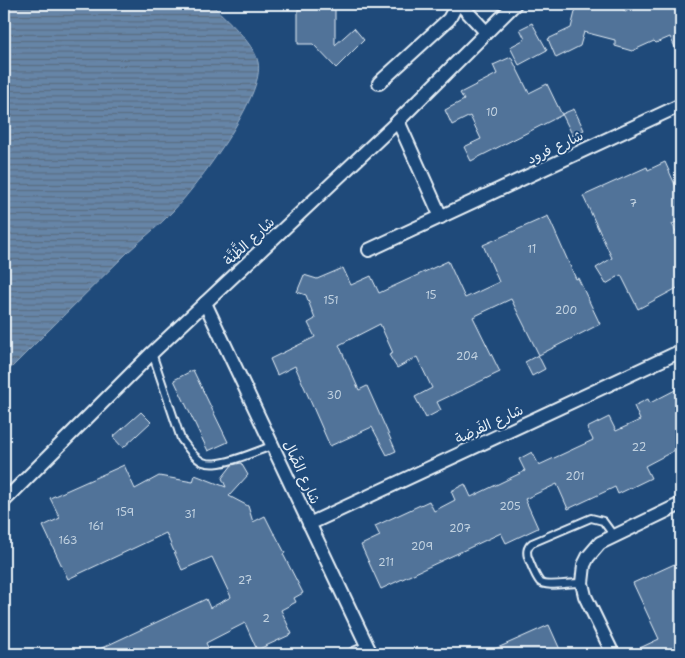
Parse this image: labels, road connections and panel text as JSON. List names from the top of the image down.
{
  "streets": {
    "street": [
      "شارع فرود",
      "شارع الظَّنَّة",
      "شارع الفَرضة",
      "شارع الصَّال"
    ]
  },
  "crossings": [
    ["شارع الظَّنَّة", "شارع الصَّال"],
    ["شارع الفَرضة", "شارع الصَّال"]
  ],
  "house_numbers": [
    "10",
    "7",
    "11",
    "15",
    "151",
    "200",
    "204",
    "30",
    "22",
    "201",
    "205",
    "159",
    "31",
    "161",
    "207",
    "163",
    "209",
    "211",
    "27",
    "2"
  ]
}
